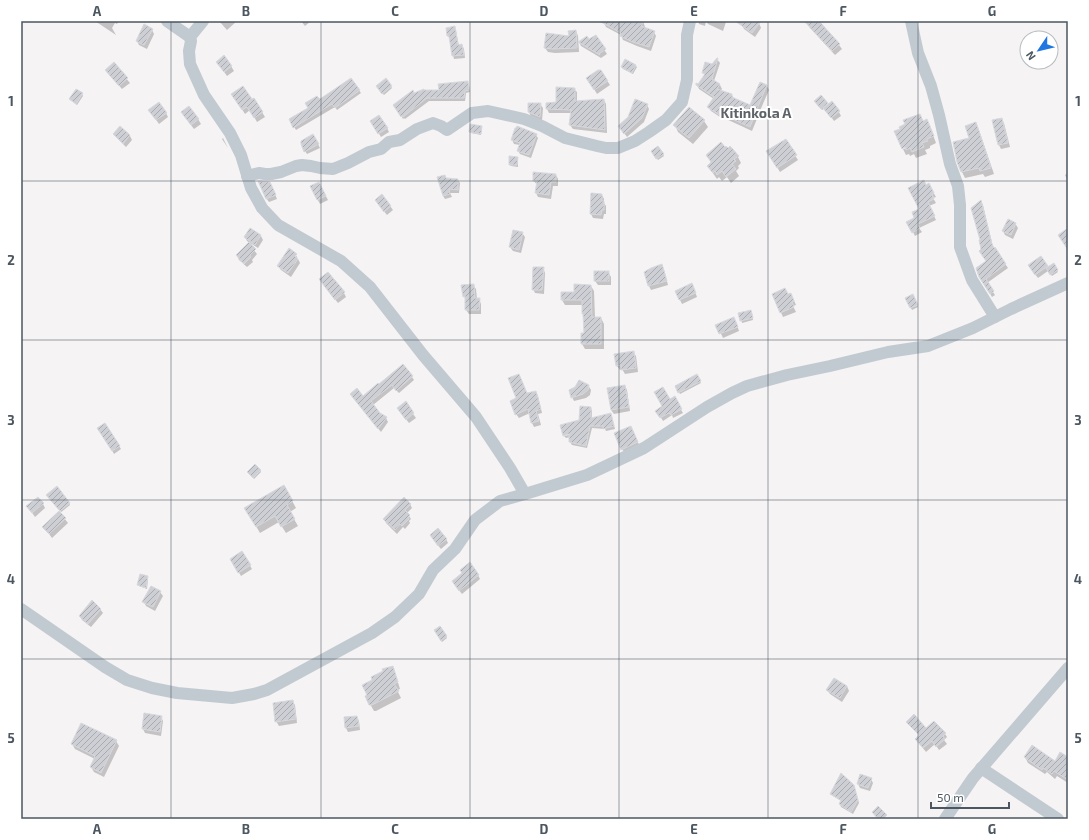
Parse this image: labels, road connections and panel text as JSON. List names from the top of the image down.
{
  "districts": ["Kitinkola A"],
  "scale_bar": "50 m",
  "north": "bottom left",
  "grid": {
    "columns": [
      "A",
      "B",
      "C",
      "D",
      "E",
      "F",
      "G"
    ],
    "rows": [
      "1",
      "2",
      "3",
      "4",
      "5"
    ]
  }
}
